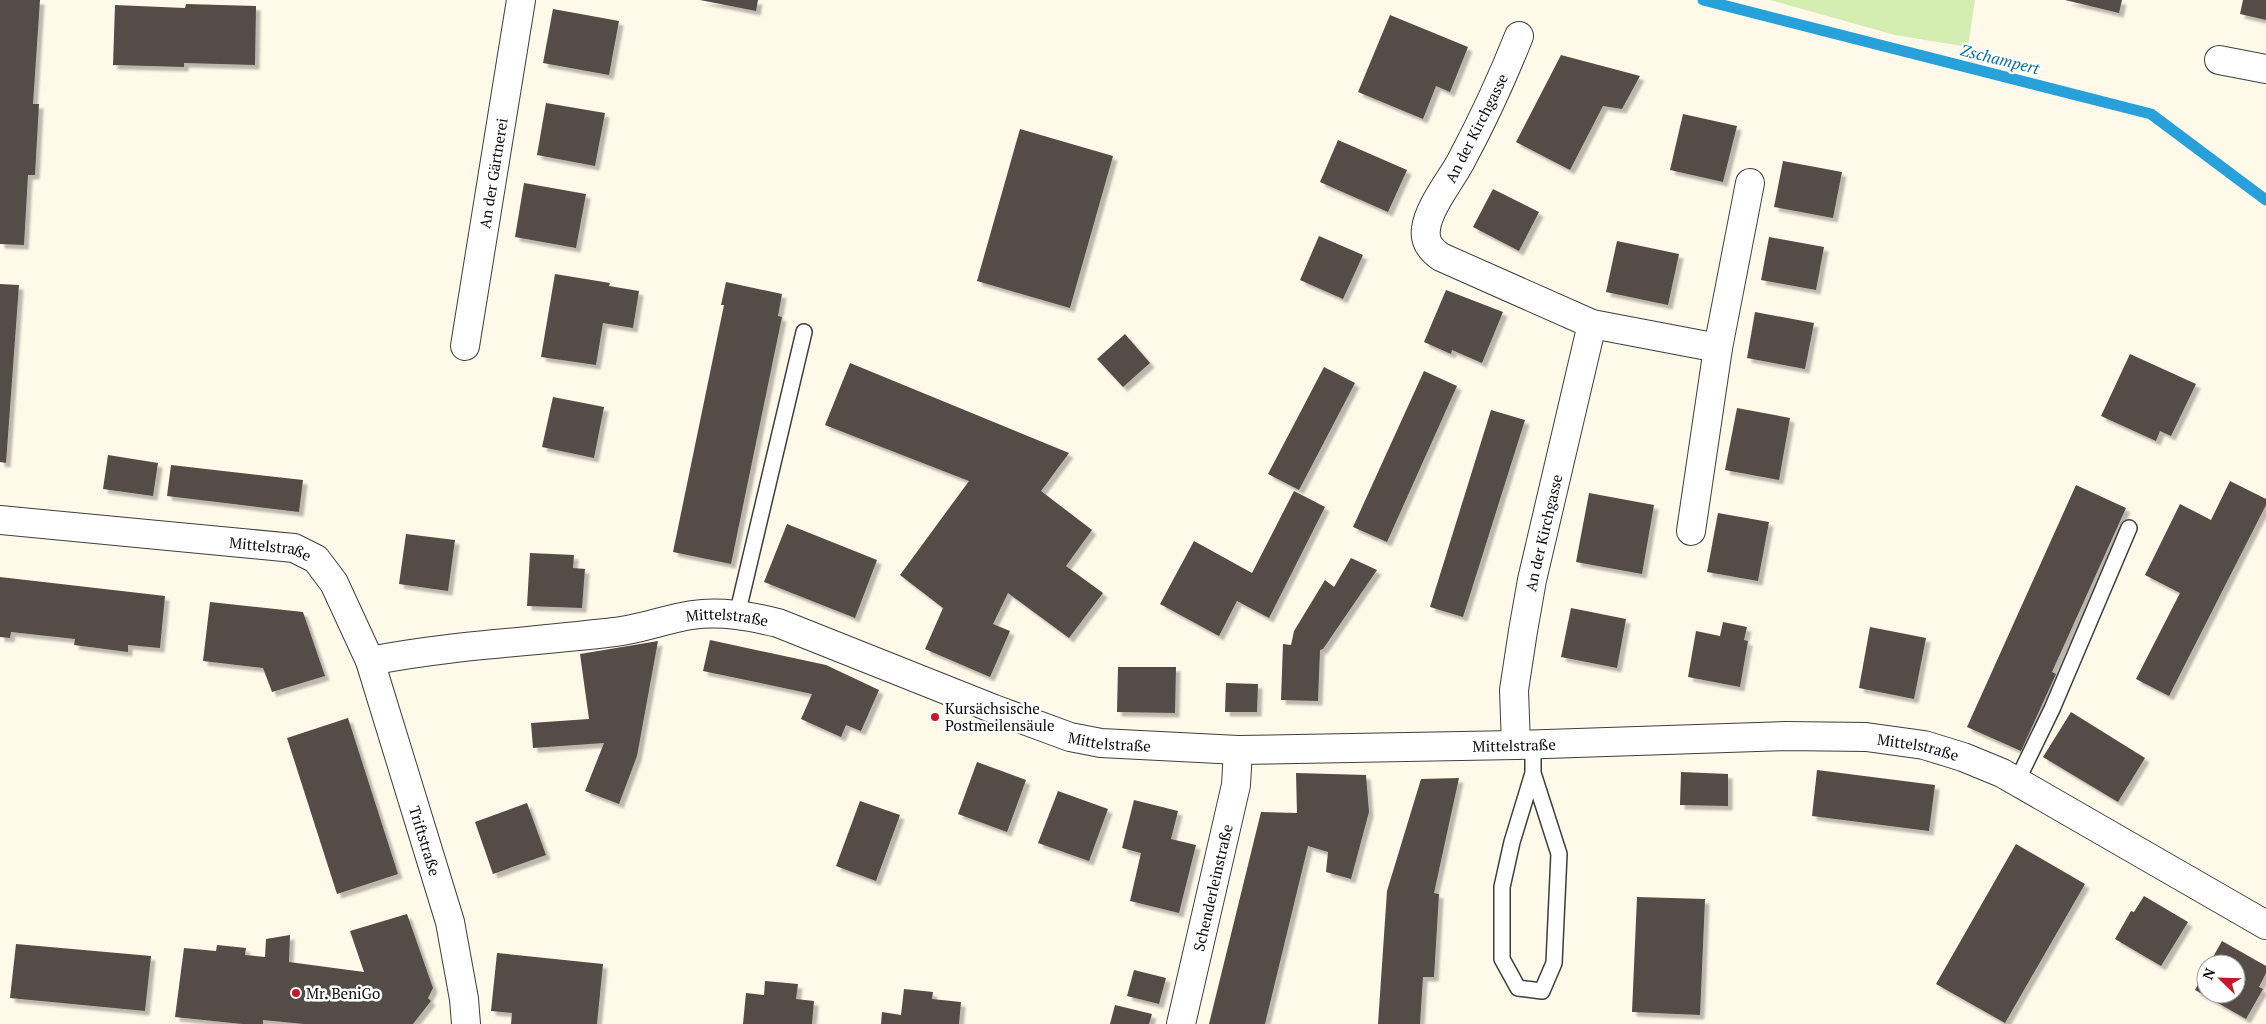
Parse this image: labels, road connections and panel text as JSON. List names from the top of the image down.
{
  "streets": {
    "street": [
      "An der Kirchgasse",
      "An der Gärtnerei",
      "Mittelstraße",
      "Triftstraße",
      "Schenderleinstraße"
    ]
  },
  "crossings": [
    ["An der Kirchgasse", "Mittelstraße"],
    ["Mittelstraße", "Triftstraße"],
    ["Mittelstraße", "Schenderleinstraße"]
  ],
  "water": ["Zschampert"],
  "places": ["Kursächsische Postmeilensäule", "Mr. BeniGo"],
  "north": "top left"
}
